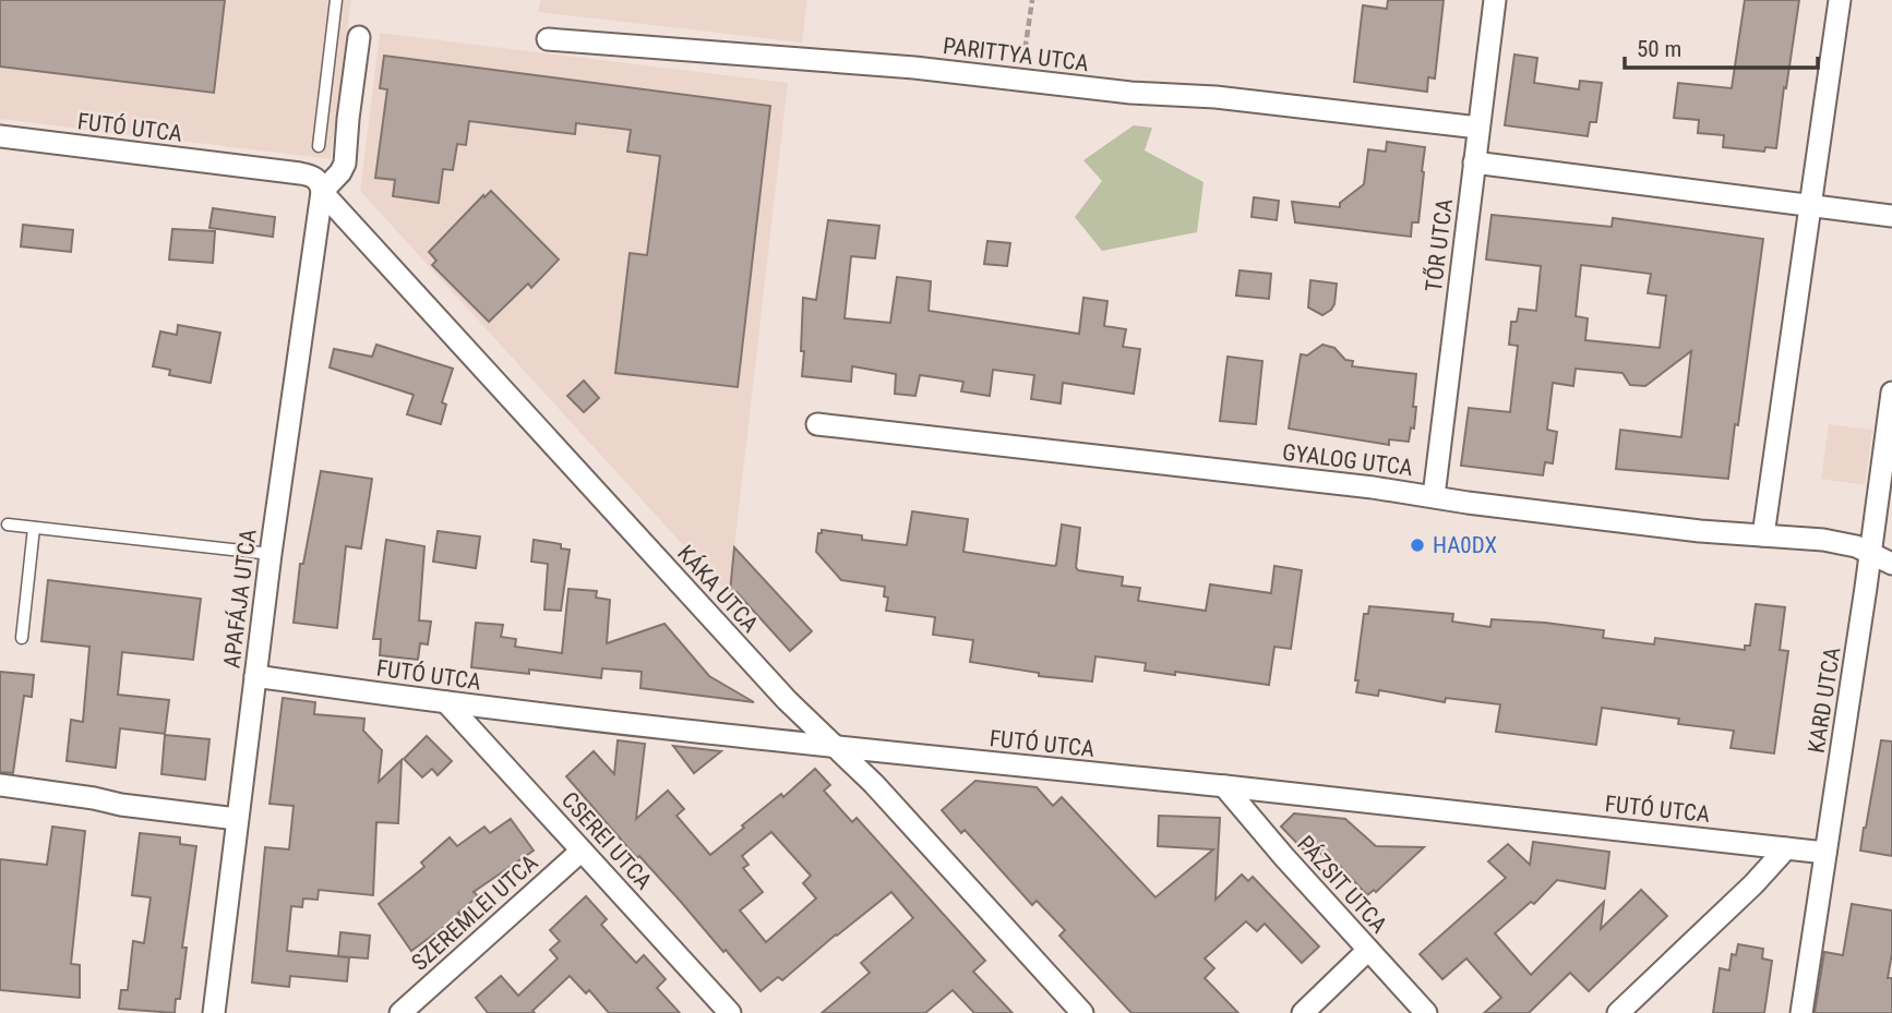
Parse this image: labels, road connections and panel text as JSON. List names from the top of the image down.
{
  "streets": {
    "street": [
      "PARITTYA UTCA",
      "FUTÓ UTCA",
      "TŐR UTCA",
      "GYALOG UTCA",
      "KÁKA UTCA",
      "APAFÁJA UTCA",
      "KARD UTCA",
      "CSEREI UTCA",
      "PÁZSIT UTCA",
      "SZEREMLEI UTCA"
    ]
  },
  "crossings": [
    ["PARITTYA UTCA", "TŐR UTCA"],
    ["FUTÓ UTCA", "KÁKA UTCA"],
    ["FUTÓ UTCA", "APAFÁJA UTCA"],
    ["FUTÓ UTCA", "KARD UTCA"],
    ["FUTÓ UTCA", "CSEREI UTCA"],
    ["FUTÓ UTCA", "PÁZSIT UTCA"],
    ["TŐR UTCA", "GYALOG UTCA"],
    ["GYALOG UTCA", "KARD UTCA"],
    ["KÁKA UTCA", "APAFÁJA UTCA"],
    ["CSEREI UTCA", "SZEREMLEI UTCA"]
  ],
  "places": ["HA0DX"],
  "scale_bar": "50 m"
}
